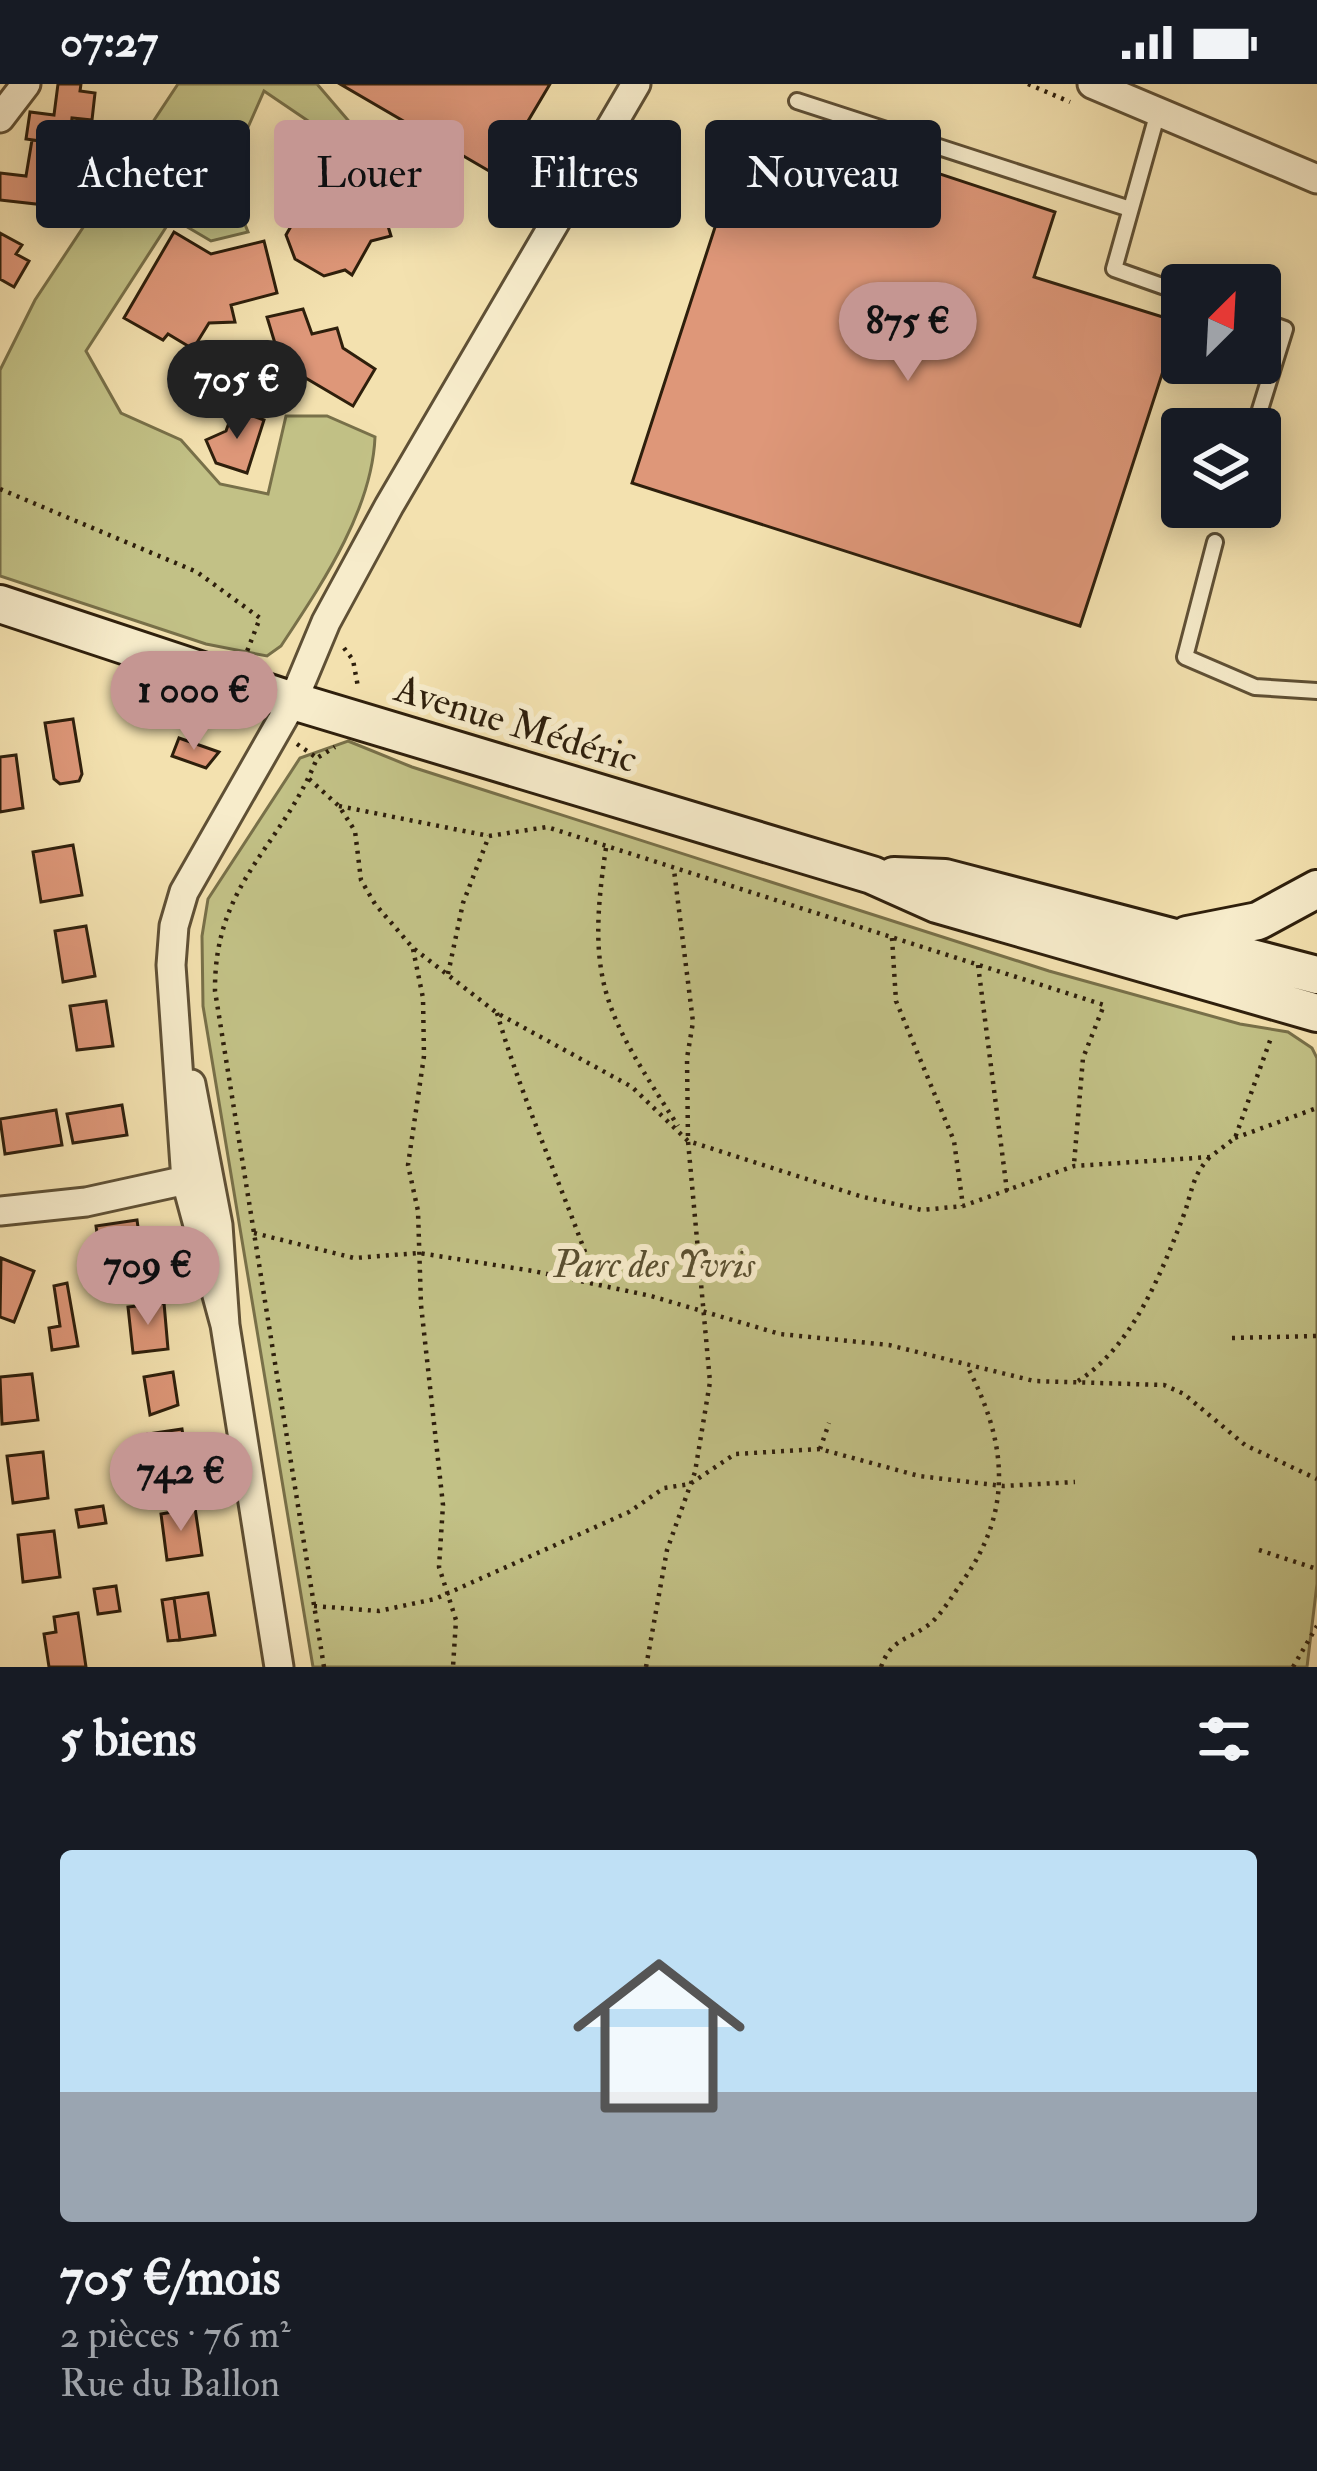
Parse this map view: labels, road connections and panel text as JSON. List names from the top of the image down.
{
  "streets": {
    "main road": ["Avenue Médéric"]
  },
  "parks": ["Parc des Yvris"],
  "north": "top right",
  "page": {
    "status": "07:27",
    "chip": [
      "Acheter",
      "Louer",
      "Filtres",
      "Nouveau"
    ],
    "price": [
      "875 €",
      "705 €",
      "1 000 €",
      "709 €",
      "742 €"
    ],
    "heading": "5 biens",
    "list": [
      {
        "name": "705 €/mois",
        "note": "2 pièces · 76 m² · Rue du Ballon"
      }
    ]
  }
}
